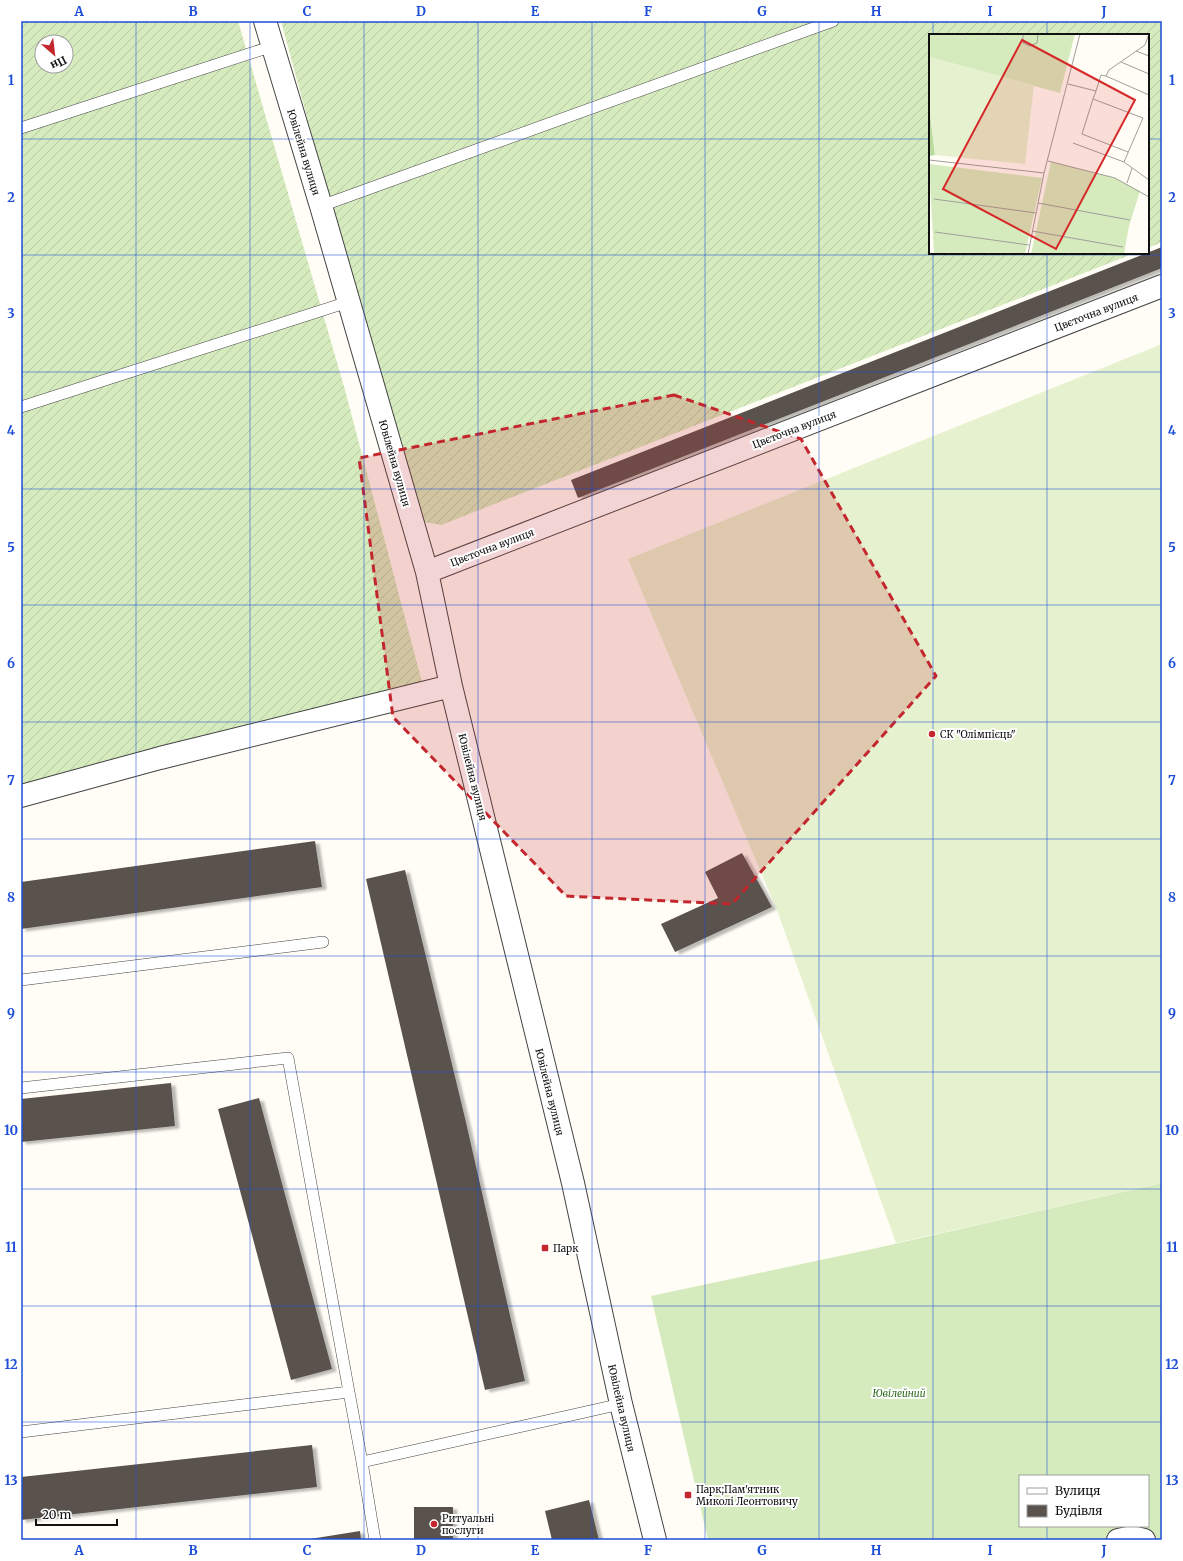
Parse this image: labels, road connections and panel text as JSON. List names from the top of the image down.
{
  "streets": {
    "street": ["Ювілейна вулиця", "Цвєточна вулиця"]
  },
  "crossings": [
    ["Ювілейна вулиця", "Цвєточна вулиця"]
  ],
  "parks": ["Ювілейний"],
  "places": {
    "other": ["СК \"Олімпієць\"", "Ритуальні послуги"],
    "transit": ["Парк", "Парк;Пам'ятник Миколі Леонтовичу"]
  },
  "legend": ["Вулиця", "Будівля"],
  "scale_bar": "20 m",
  "north": "bottom right",
  "grid": {
    "columns": [
      "A",
      "B",
      "C",
      "D",
      "E",
      "F",
      "G",
      "H",
      "I",
      "J"
    ],
    "rows": [
      "1",
      "2",
      "3",
      "4",
      "5",
      "6",
      "7",
      "8",
      "9",
      "10",
      "11",
      "12",
      "13"
    ]
  }
}
